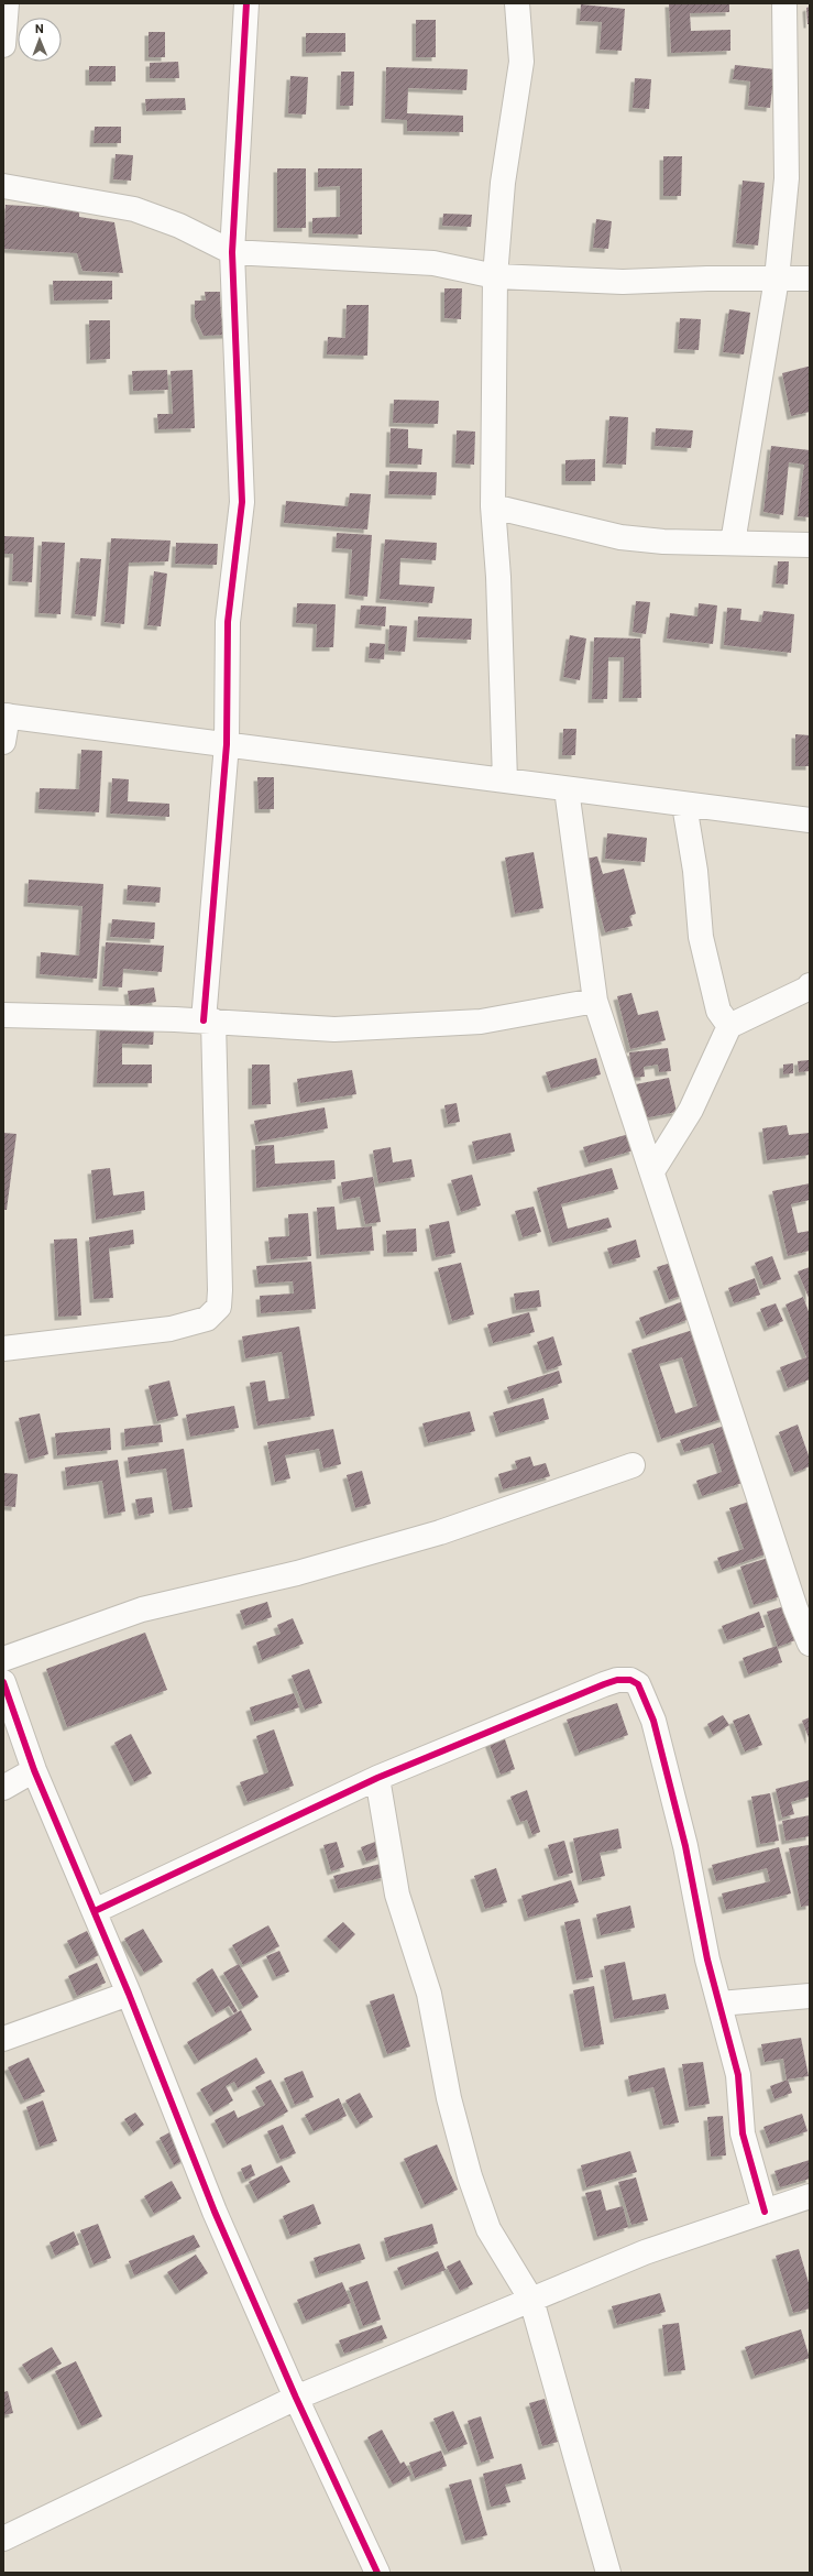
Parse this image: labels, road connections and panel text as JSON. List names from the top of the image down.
{
  "north": "top"
}
